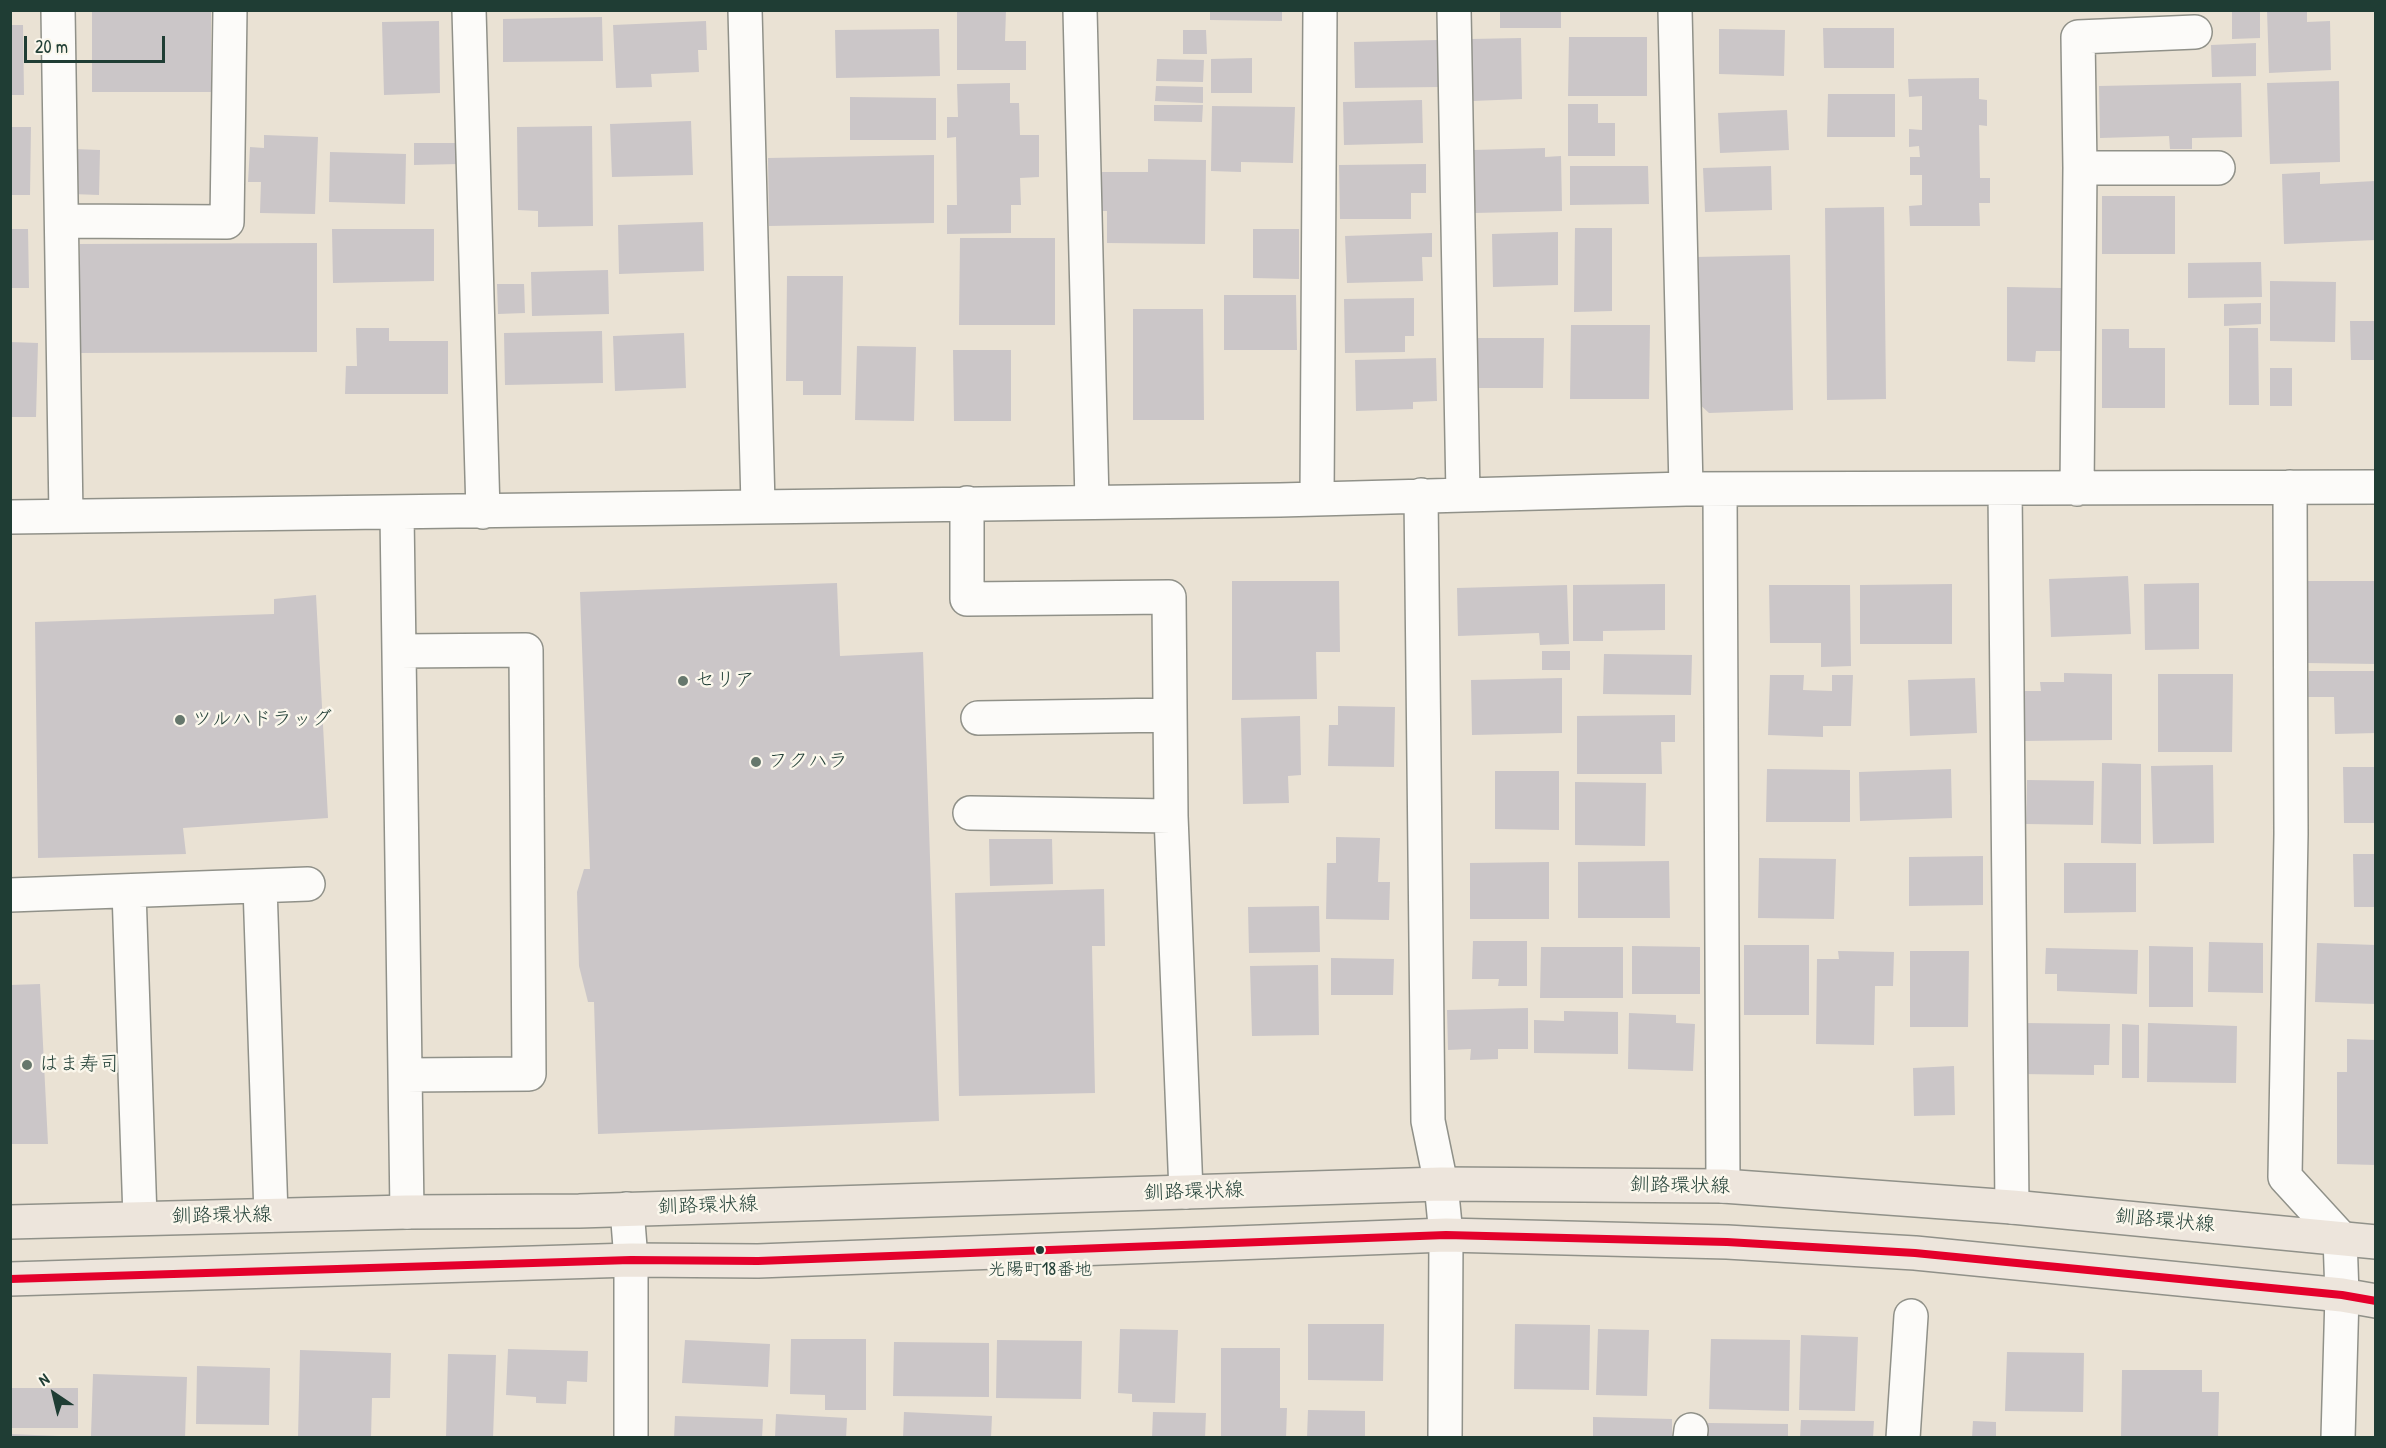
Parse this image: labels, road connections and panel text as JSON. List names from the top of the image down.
{
  "streets": {
    "main road": ["釧路環状線"]
  },
  "places": [
    "セリア",
    "ツルハドラッグ",
    "フクハラ",
    "はま寿司",
    "光陽町18番地"
  ],
  "scale_bar": "20 m",
  "north": "top left"
}
